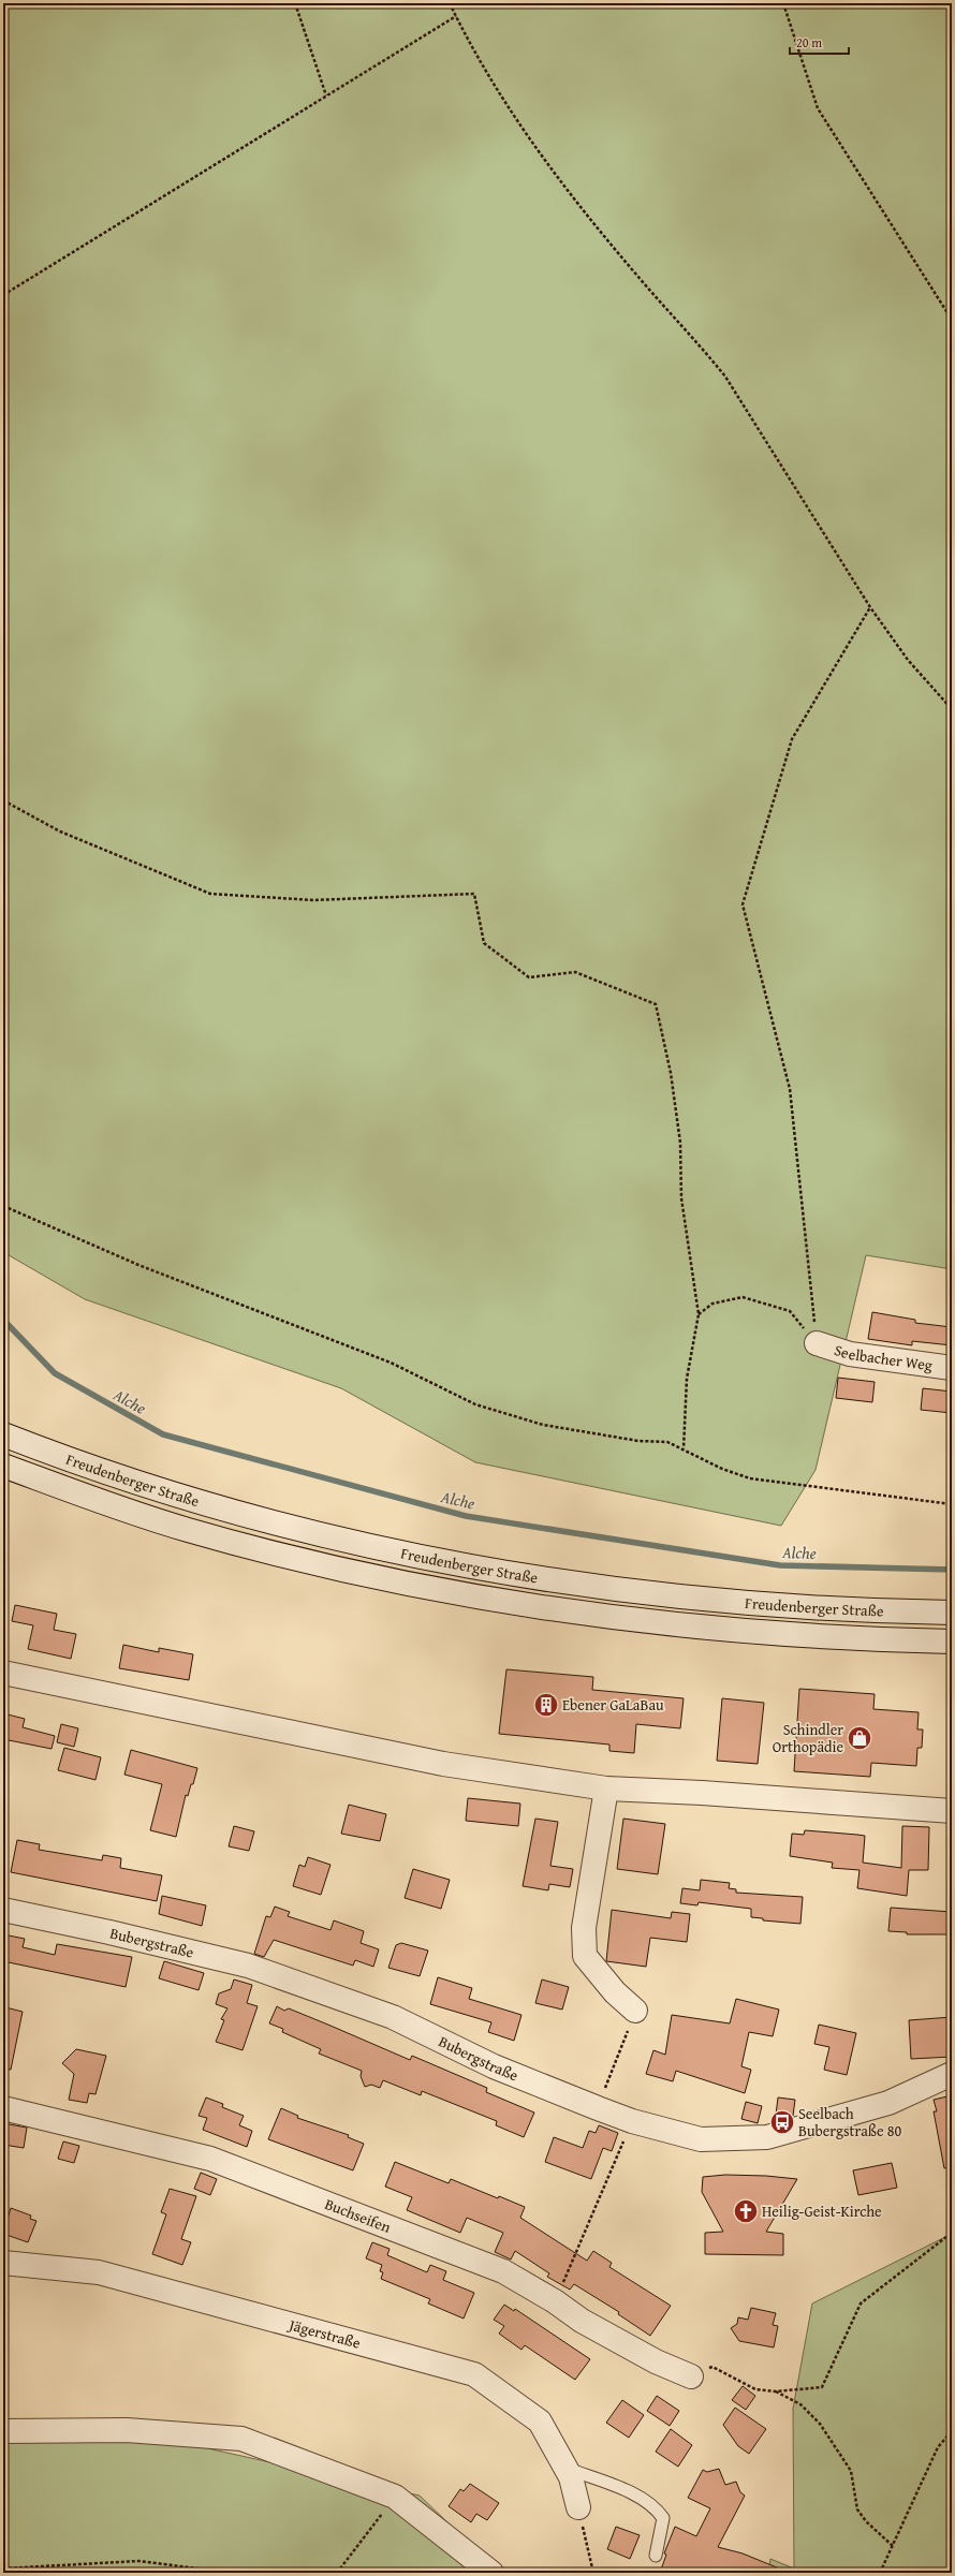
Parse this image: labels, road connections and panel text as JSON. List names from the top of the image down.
{
  "streets": {
    "street": [
      "Seelbacher Weg",
      "Freudenberger Straße",
      "Bubergstraße",
      "Buchseifen",
      "Jägerstraße"
    ]
  },
  "water": ["Alche"],
  "places": {
    "building": ["Ebener GaLaBau"],
    "shop": ["Schindler Orthopädie"],
    "bus stop": ["Seelbach Bubergstraße 80"],
    "church": ["Heilig-Geist-Kirche"]
  },
  "scale_bar": "20 m"
}
